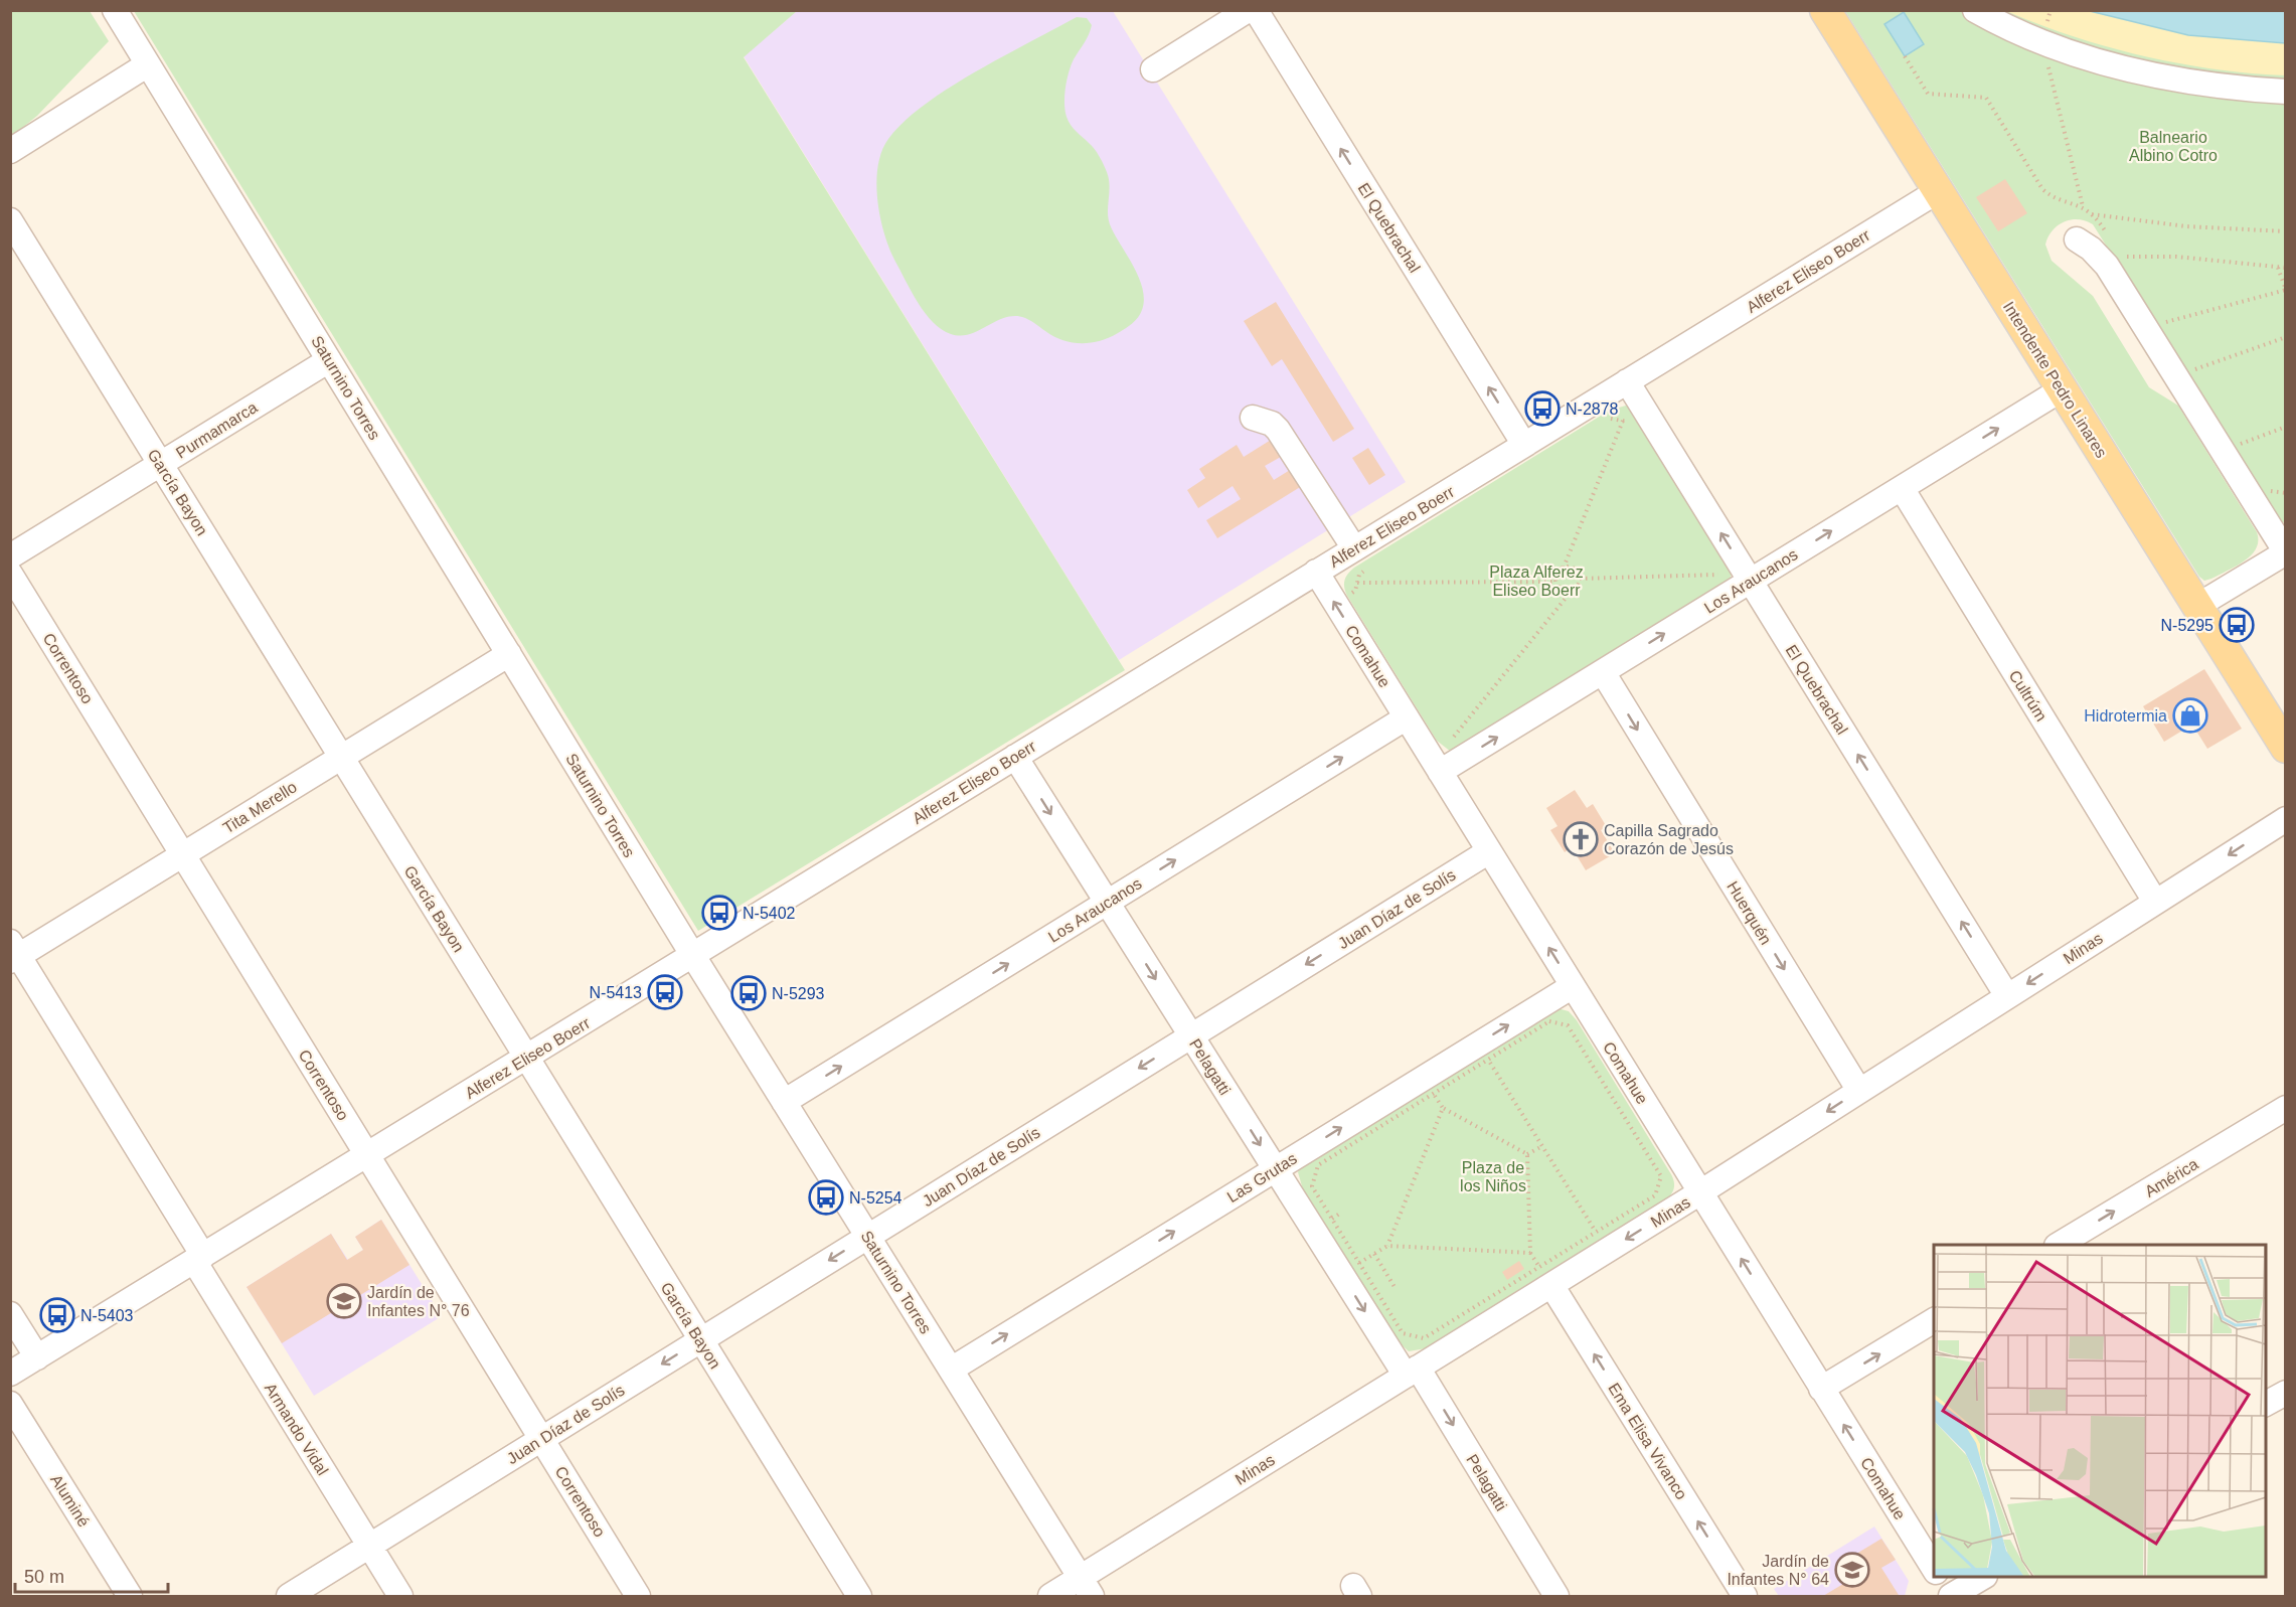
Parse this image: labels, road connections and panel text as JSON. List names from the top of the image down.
{
  "streets": {
    "main road": ["Intendente Pedro Linares"],
    "street": [
      "El Quebrachal",
      "Alferez Eliseo Boerr",
      "Saturnino Torres",
      "Purmamarca",
      "García Bayon",
      "Los Araucanos",
      "Comahue",
      "Correntoso",
      "Cultrúm",
      "Tita Merello",
      "Juan Díaz de Solís",
      "Huerquén",
      "Minas",
      "Pelagatti",
      "Las Grutas",
      "América",
      "Armando Vidal",
      "Ema Elisa Vivanco",
      "Aluminé"
    ]
  },
  "crossings": [
    ["El Quebrachal", "Alferez Eliseo Boerr"],
    ["El Quebrachal", "Los Araucanos"],
    ["El Quebrachal", "Minas"],
    ["Alferez Eliseo Boerr", "Intendente Pedro Linares"],
    ["Alferez Eliseo Boerr", "Saturnino Torres"],
    ["Alferez Eliseo Boerr", "García Bayon"],
    ["Alferez Eliseo Boerr", "Comahue"],
    ["Alferez Eliseo Boerr", "Correntoso"],
    ["Alferez Eliseo Boerr", "Pelagatti"],
    ["Alferez Eliseo Boerr", "Armando Vidal"],
    ["Intendente Pedro Linares", "Los Araucanos"],
    ["Saturnino Torres", "Purmamarca"],
    ["Saturnino Torres", "Los Araucanos"],
    ["Saturnino Torres", "Tita Merello"],
    ["Saturnino Torres", "Juan Díaz de Solís"],
    ["Saturnino Torres", "Minas"],
    ["Saturnino Torres", "Las Grutas"],
    ["Purmamarca", "García Bayon"],
    ["García Bayon", "Tita Merello"],
    ["García Bayon", "Juan Díaz de Solís"],
    ["Los Araucanos", "Comahue"],
    ["Los Araucanos", "Cultrúm"],
    ["Los Araucanos", "Huerquén"],
    ["Los Araucanos", "Pelagatti"],
    ["Comahue", "Juan Díaz de Solís"],
    ["Comahue", "Minas"],
    ["Comahue", "Las Grutas"],
    ["Correntoso", "Tita Merello"],
    ["Correntoso", "Juan Díaz de Solís"],
    ["Cultrúm", "Minas"],
    ["Tita Merello", "Armando Vidal"],
    ["Juan Díaz de Solís", "Pelagatti"],
    ["Juan Díaz de Solís", "Armando Vidal"],
    ["Huerquén", "Minas"],
    ["Minas", "Pelagatti"],
    ["Minas", "Ema Elisa Vivanco"],
    ["Pelagatti", "Las Grutas"]
  ],
  "one_way": [
    "El Quebrachal",
    "Los Araucanos",
    "Comahue",
    "Juan Díaz de Solís",
    "Huerquén",
    "Minas",
    "Pelagatti",
    "Las Grutas",
    "América",
    "Ema Elisa Vivanco"
  ],
  "parks": ["Balneario Albino Cotro", "Plaza Alferez Eliseo Boerr", "Plaza de los Niños"],
  "places": {
    "bus stop": [
      "N-2878",
      "N-5295",
      "N-5402",
      "N-5413",
      "N-5293",
      "N-5254",
      "N-5403"
    ],
    "shop": ["Hidrotermia"],
    "church": ["Capilla Sagrado Corazón de Jesús"],
    "school or university": ["Jardín de Infantes N° 76", "Jardín de Infantes N° 64"]
  },
  "scale_bar": "50 m"
}
